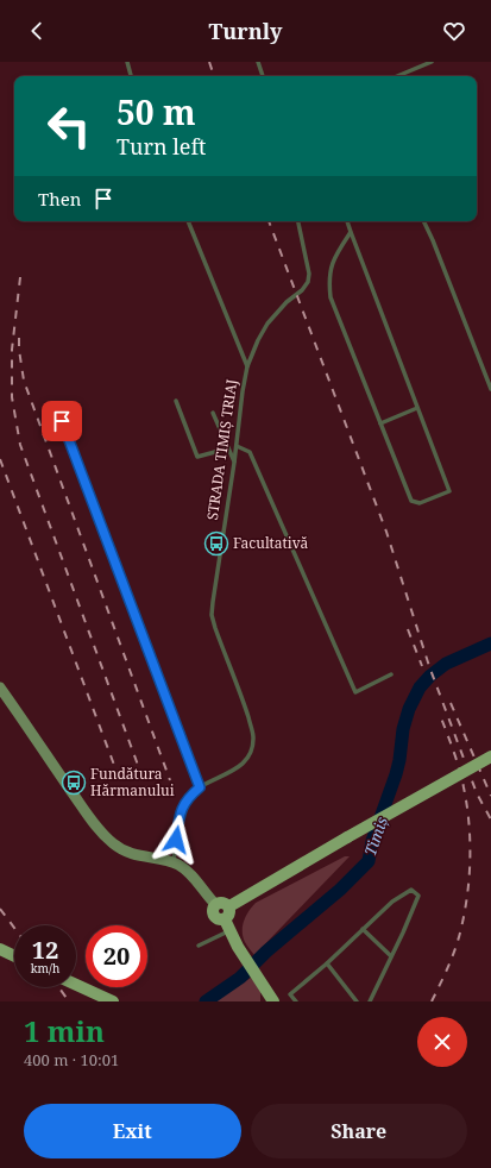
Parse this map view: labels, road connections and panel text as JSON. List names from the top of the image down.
{
  "streets": {
    "lane": ["STRADA TIMIȘ TRIAJ"]
  },
  "water": ["Timiș"],
  "places": {
    "bus stop": ["Facultativă", "Fundătura Hărmanului"]
  },
  "page": {
    "header": "Turnly",
    "turn": ["50 m", "Turn left"],
    "then": "Then",
    "speed": "12 km/h",
    "limit": "20",
    "heading": ["1 min", "400 m · 10:01"],
    "buttons": ["Exit", "Share"]
  }
}
